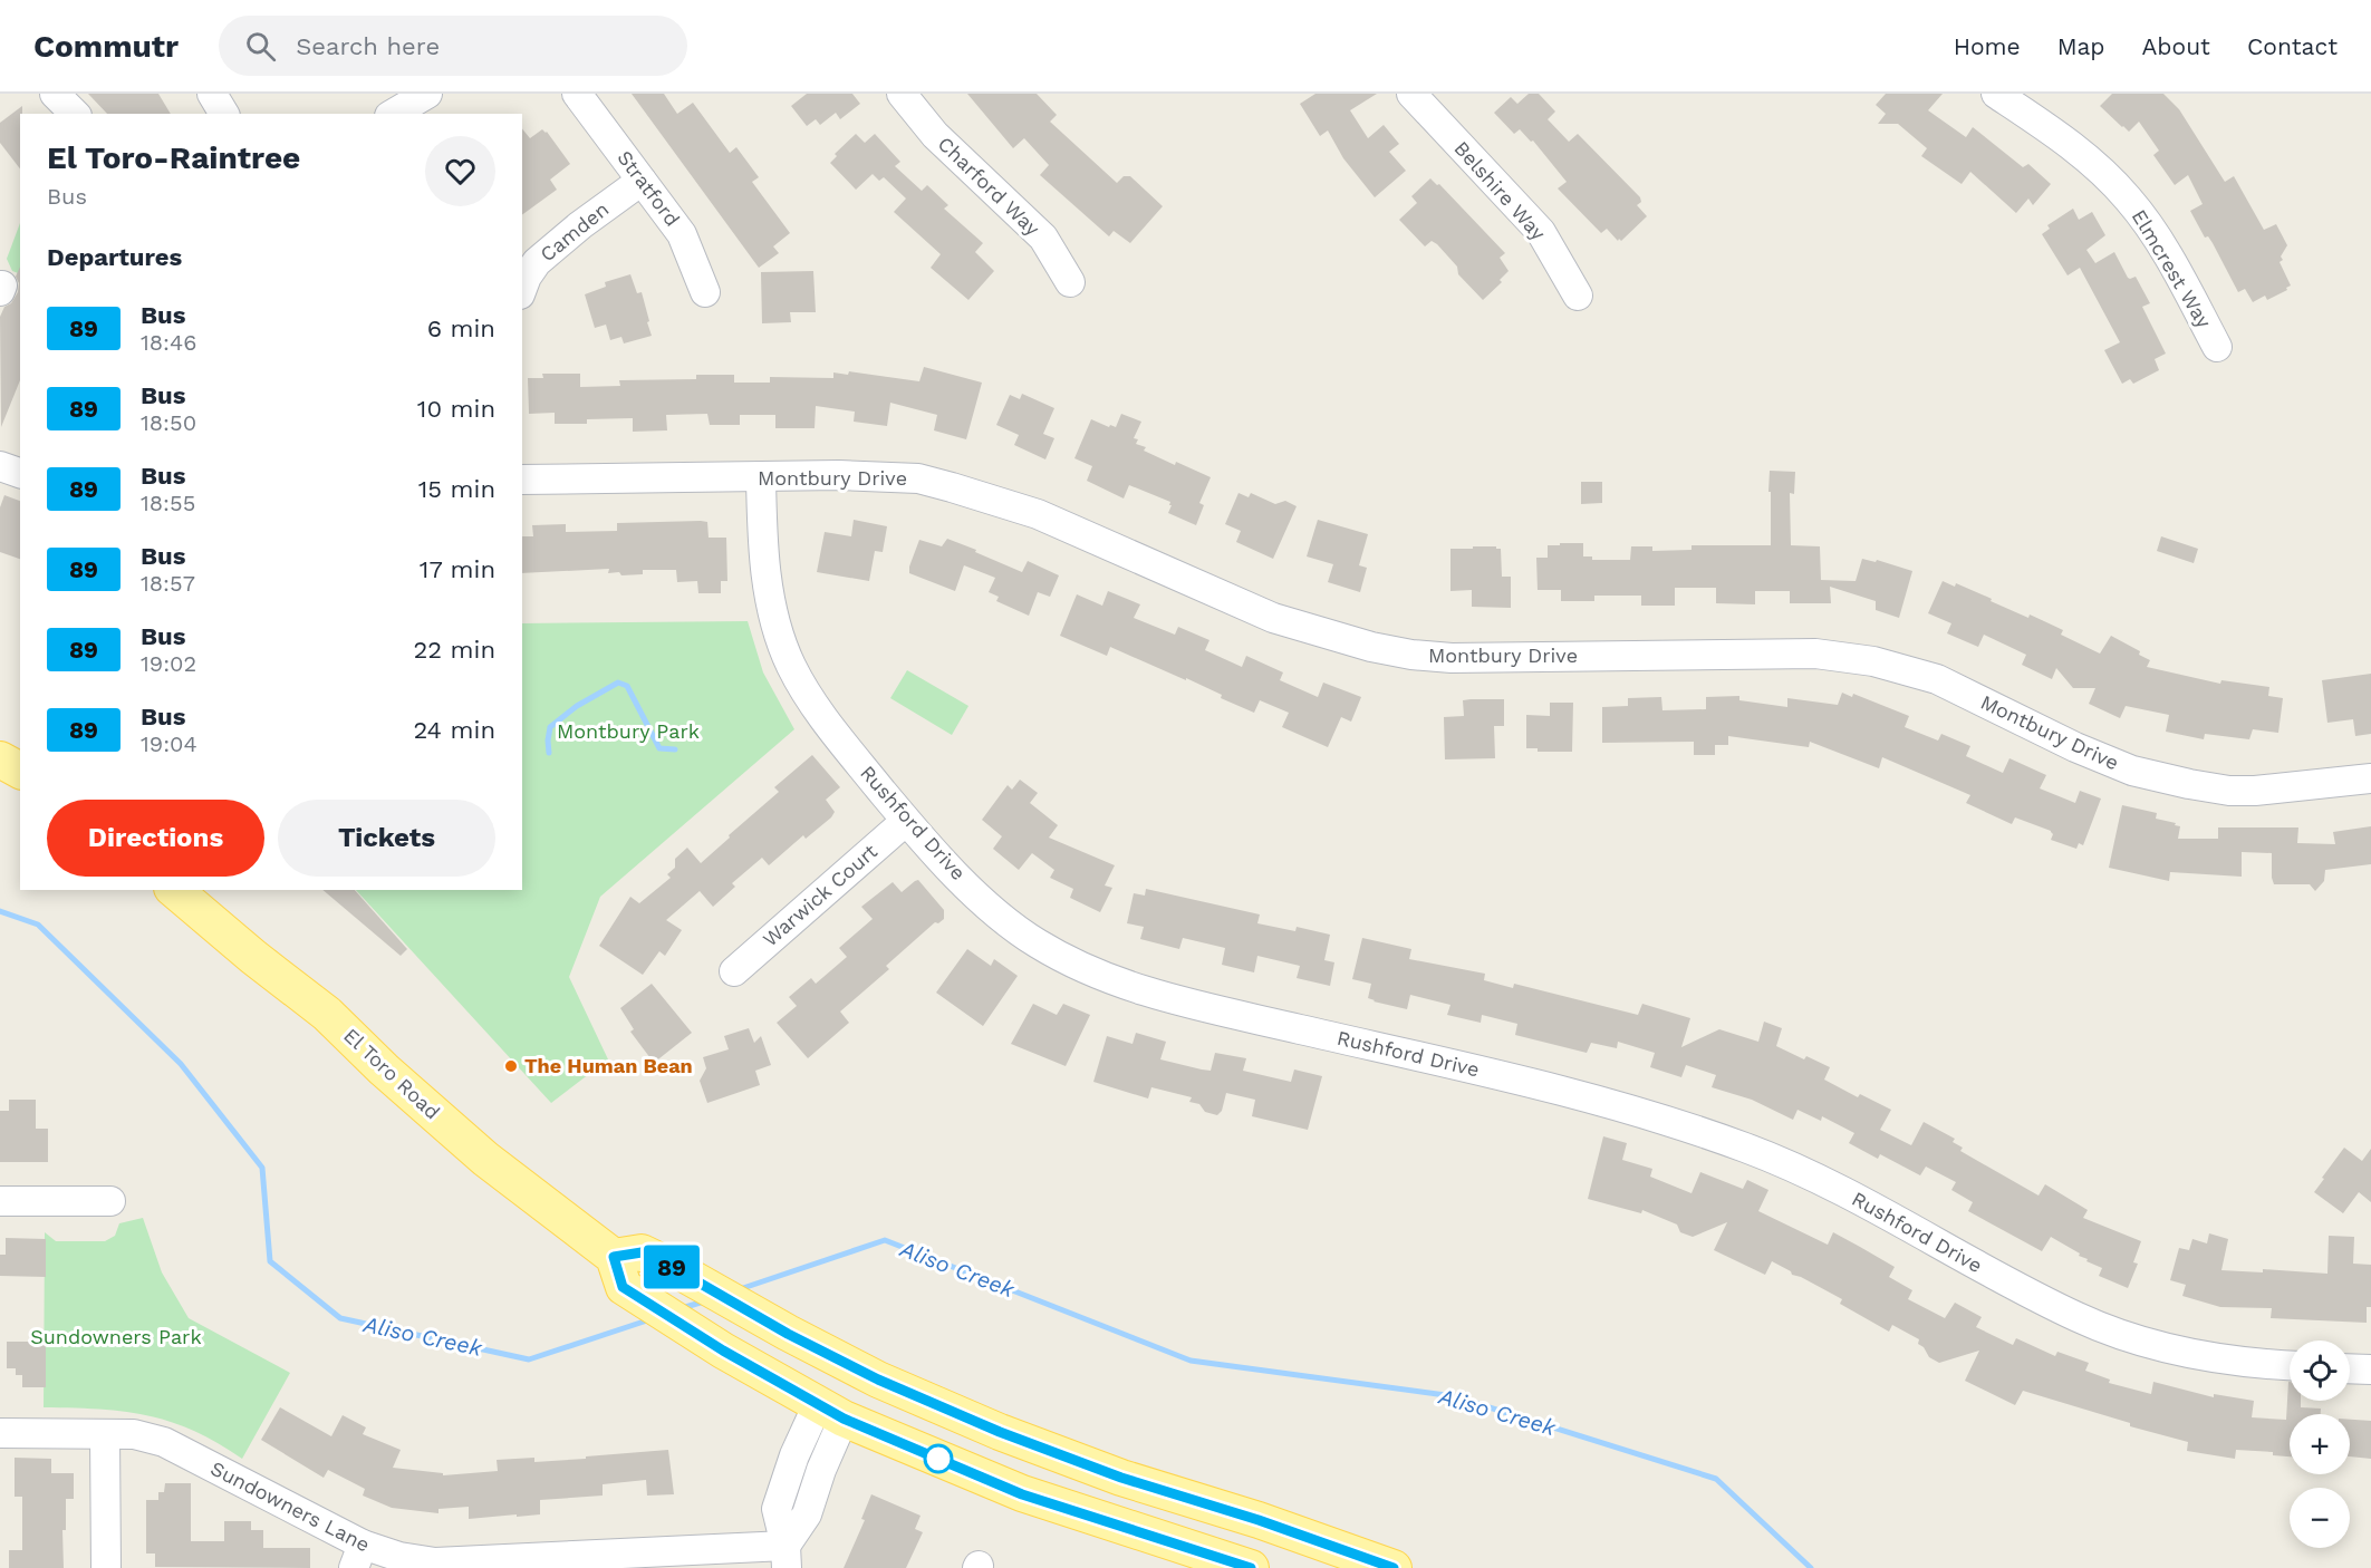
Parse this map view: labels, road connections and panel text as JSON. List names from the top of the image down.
{
  "streets": {
    "main road": ["El Toro Road"],
    "street": [
      "Charford Way",
      "Stratford",
      "Belshire Way",
      "Camden",
      "Elmcrest Way",
      "Montbury Drive",
      "Rushford Drive",
      "Warwick Court",
      "Sundowners Lane"
    ]
  },
  "crossings": [
    ["Stratford", "Camden"],
    ["Montbury Drive", "Rushford Drive"],
    ["Rushford Drive", "Warwick Court"]
  ],
  "water": ["Aliso Creek"],
  "parks": ["Montbury Park", "Sundowners Park"],
  "places": ["The Human Bean"],
  "lines": ["bus line 89"],
  "page": {
    "header": "Commutr",
    "search": "Search here",
    "nav": [
      "Home",
      "Map",
      "About",
      "Contact"
    ],
    "on_map": "89",
    "heading": [
      ["El Toro-Raintree", "Bus"],
      "Departures"
    ],
    "list": [
      {
        "mark": "89",
        "name": "Bus",
        "note": "18:46",
        "value": "6 min"
      },
      {
        "mark": "89",
        "name": "Bus",
        "note": "18:50",
        "value": "10 min"
      },
      {
        "mark": "89",
        "name": "Bus",
        "note": "18:55",
        "value": "15 min"
      },
      {
        "mark": "89",
        "name": "Bus",
        "note": "18:57",
        "value": "17 min"
      },
      {
        "mark": "89",
        "name": "Bus",
        "note": "19:02",
        "value": "22 min"
      },
      {
        "mark": "89",
        "name": "Bus",
        "note": "19:04",
        "value": "24 min"
      }
    ],
    "buttons": ["Directions", "Tickets"],
    "map_buttons": ["+", "−"]
  }
}
